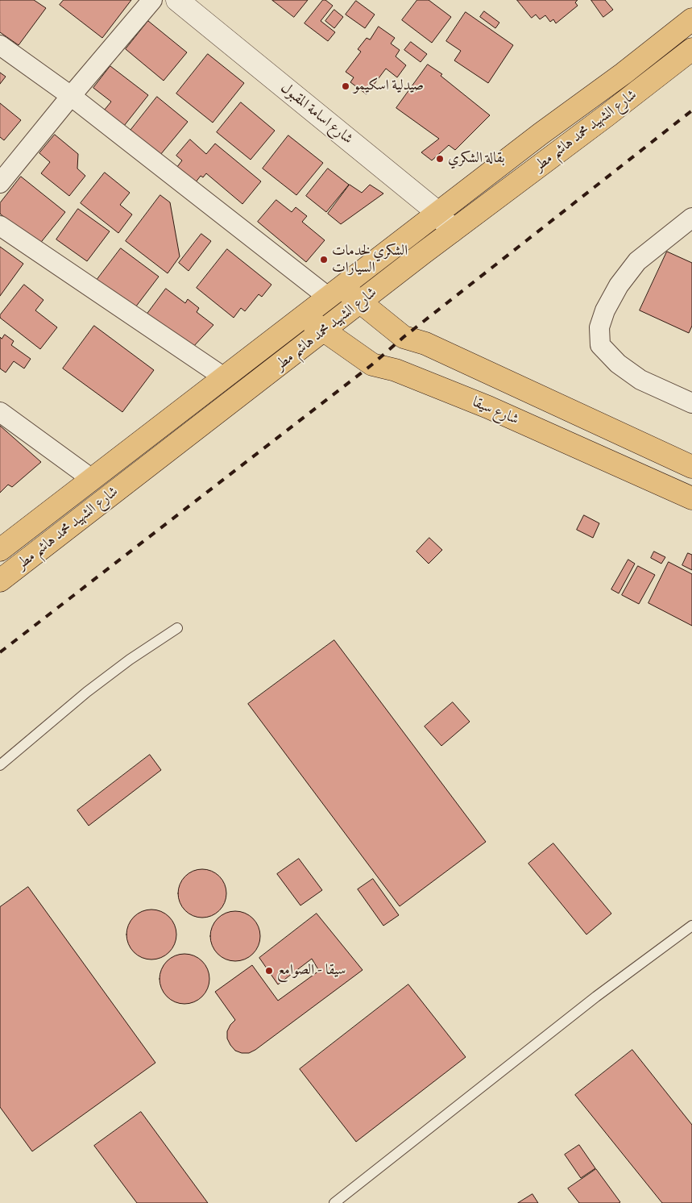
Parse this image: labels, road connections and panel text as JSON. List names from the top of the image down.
{
  "streets": {
    "main road": ["شارع الشهيد محمد هاشم مطر", "شارع سيقا"],
    "street": ["شارع اسامة المقبول"]
  },
  "crossings": [
    ["شارع اسامة المقبول", "شارع الشهيد محمد هاشم مطر"],
    ["شارع الشهيد محمد هاشم مطر", "شارع سيقا"]
  ],
  "places": [
    "صيدلية اسكيمو",
    "بقالة الشكري",
    "الشكري لخدمات السيارات",
    "سيقا - الصوامع"
  ]
}
